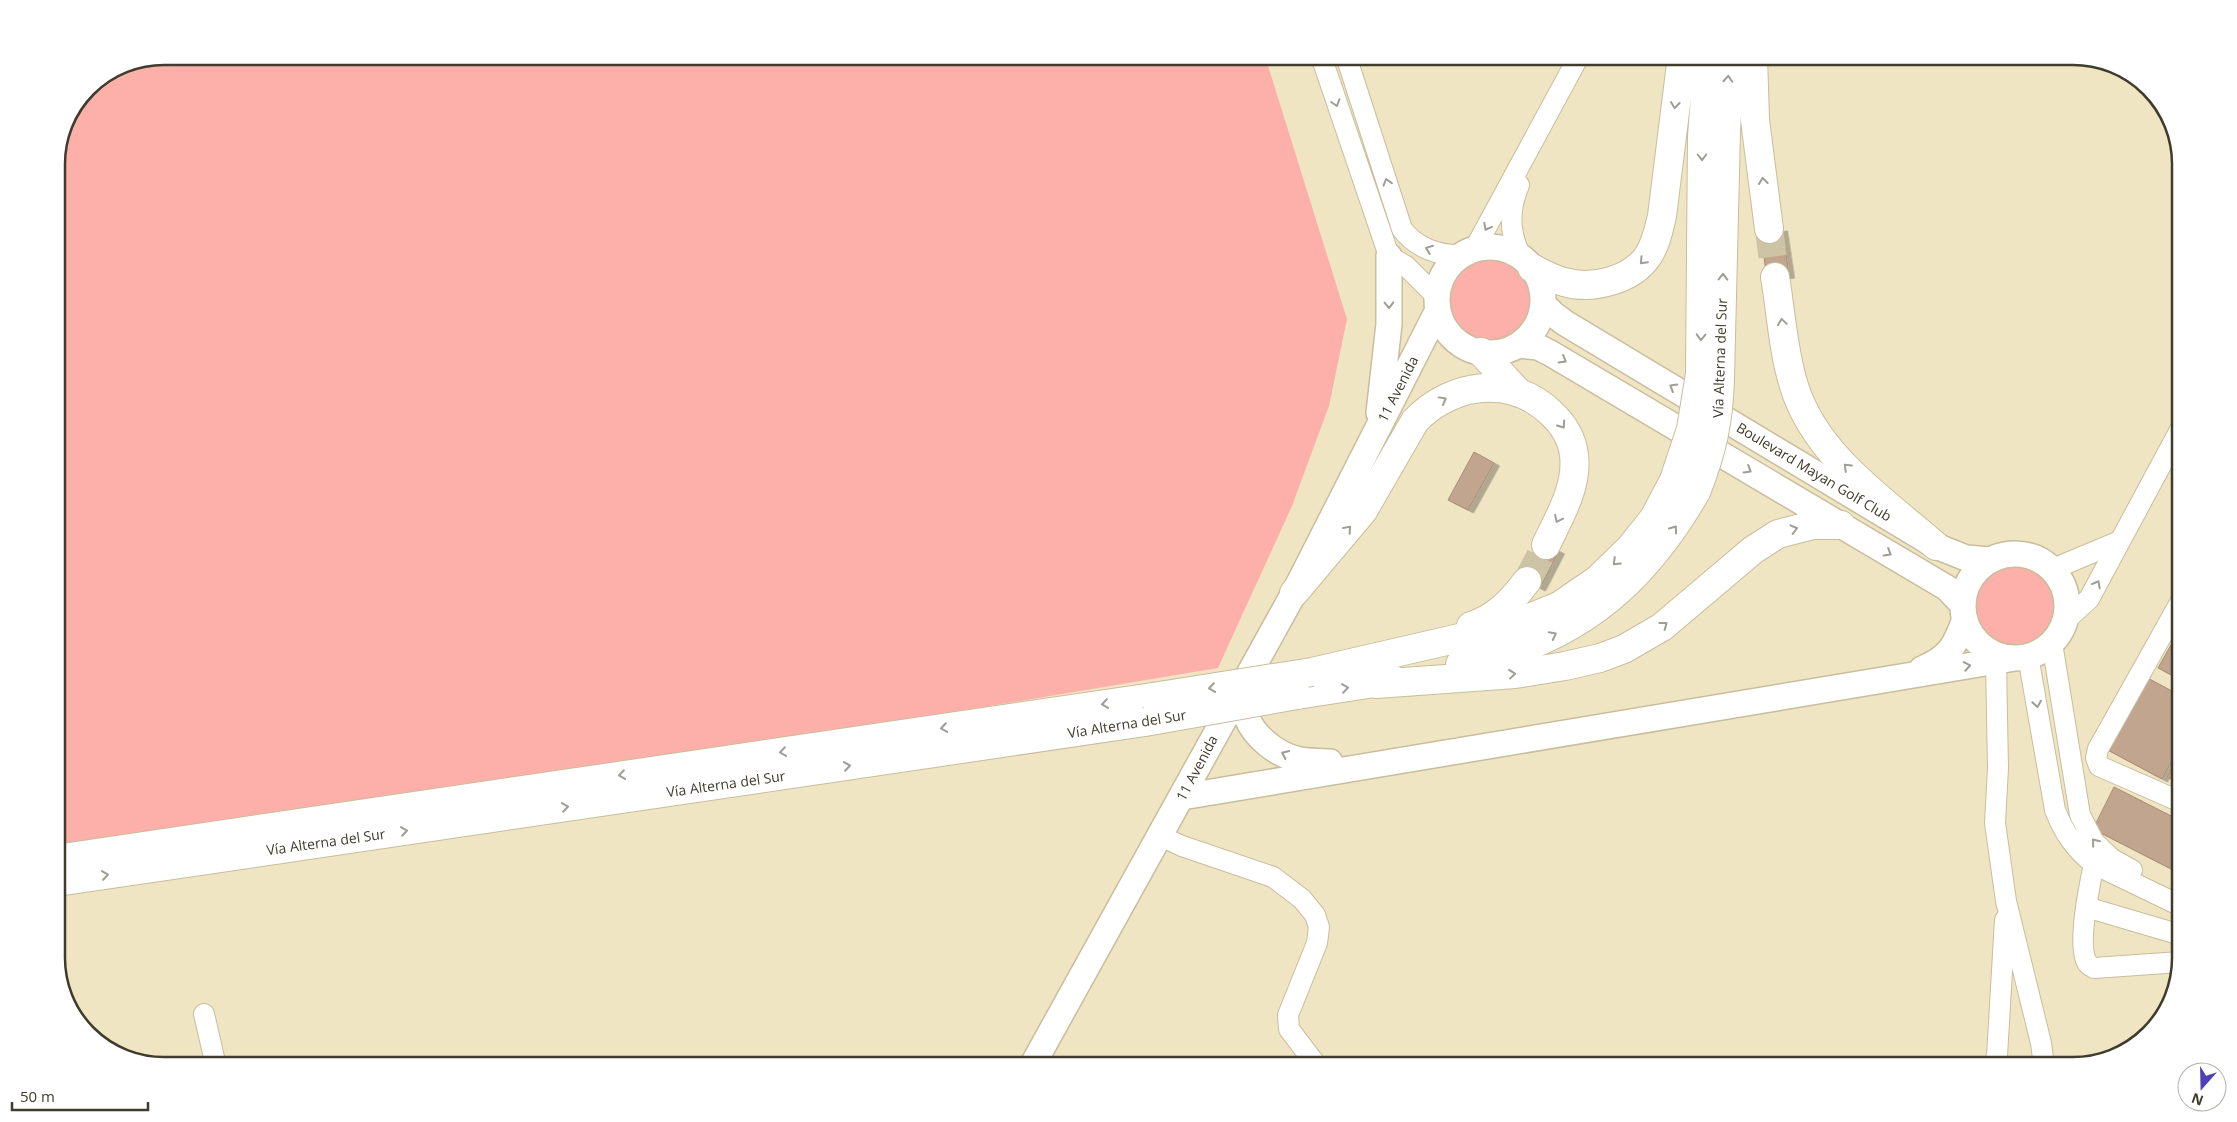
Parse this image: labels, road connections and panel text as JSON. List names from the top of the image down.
{
  "streets": {
    "highway": ["Vía Alterna del Sur"],
    "main road": ["11 Avenida", "Boulevard Mayan Golf Club"]
  },
  "crossings": [
    ["11 Avenida", "Boulevard Mayan Golf Club"]
  ],
  "scale_bar": "50 m",
  "north": "bottom"
}
